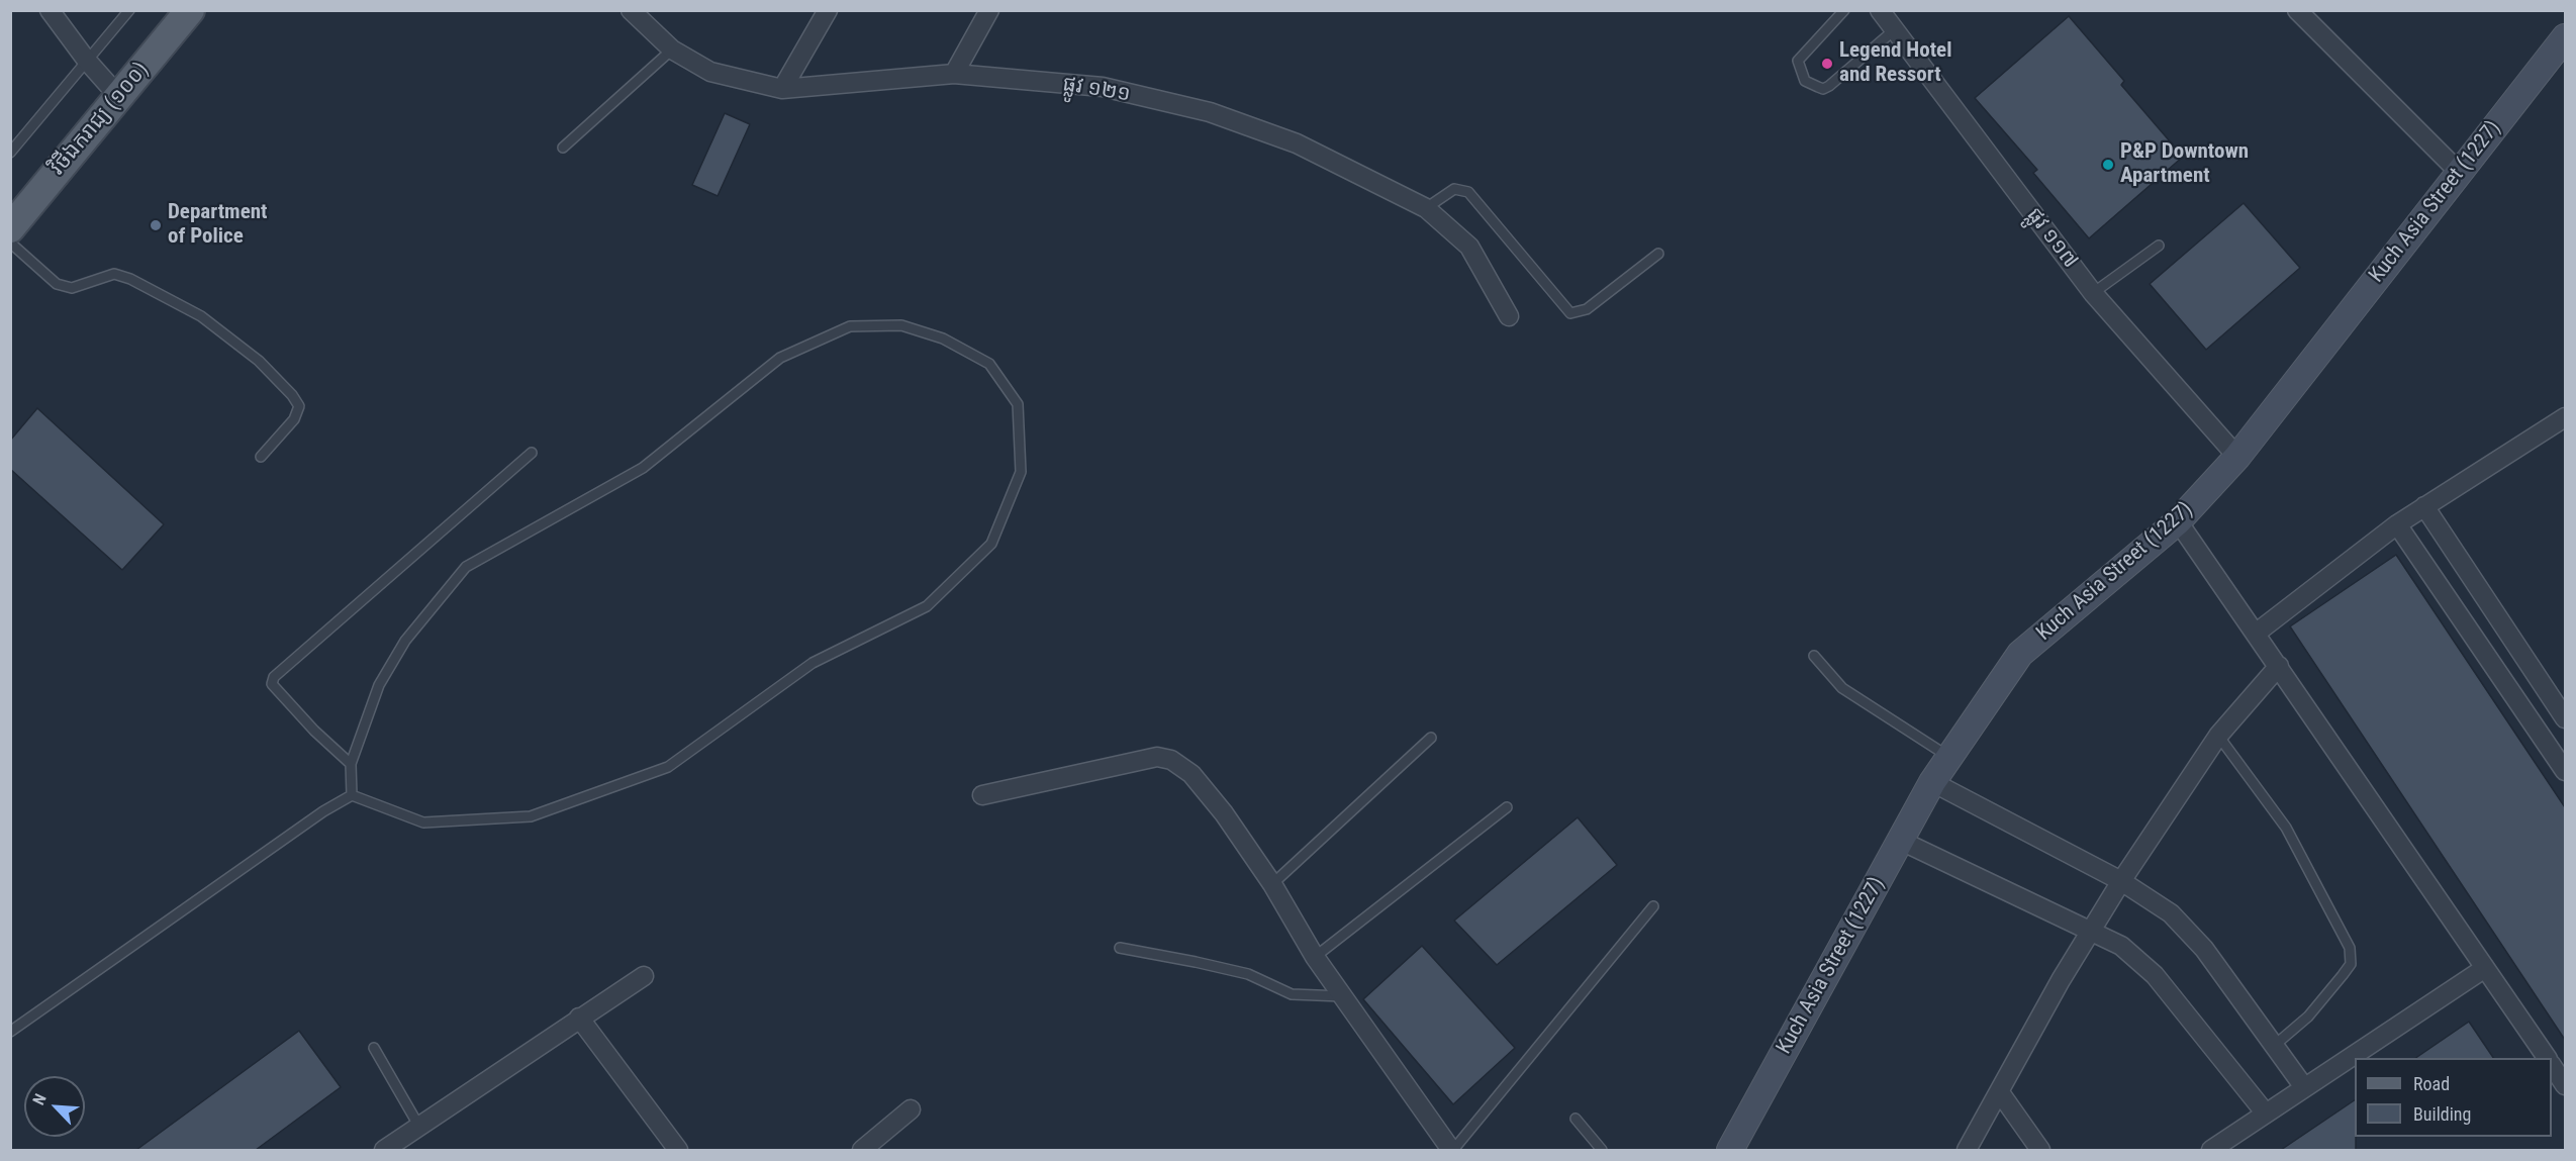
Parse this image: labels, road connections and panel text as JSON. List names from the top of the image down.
{
  "streets": {
    "main road": ["វិថីឯករាជ្យ (១០០)"],
    "street": ["ផ្លូវ ១២១", "Kuch Asia Street (1227)", "ផ្លូវ ១១៧"]
  },
  "crossings": [
    ["Kuch Asia Street (1227)", "ផ្លូវ ១១៧"]
  ],
  "places": ["Legend Hotel and Ressort", "P&P Downtown Apartment", "Department of Police"],
  "legend": ["Road", "Building"],
  "north": "top left"
}
